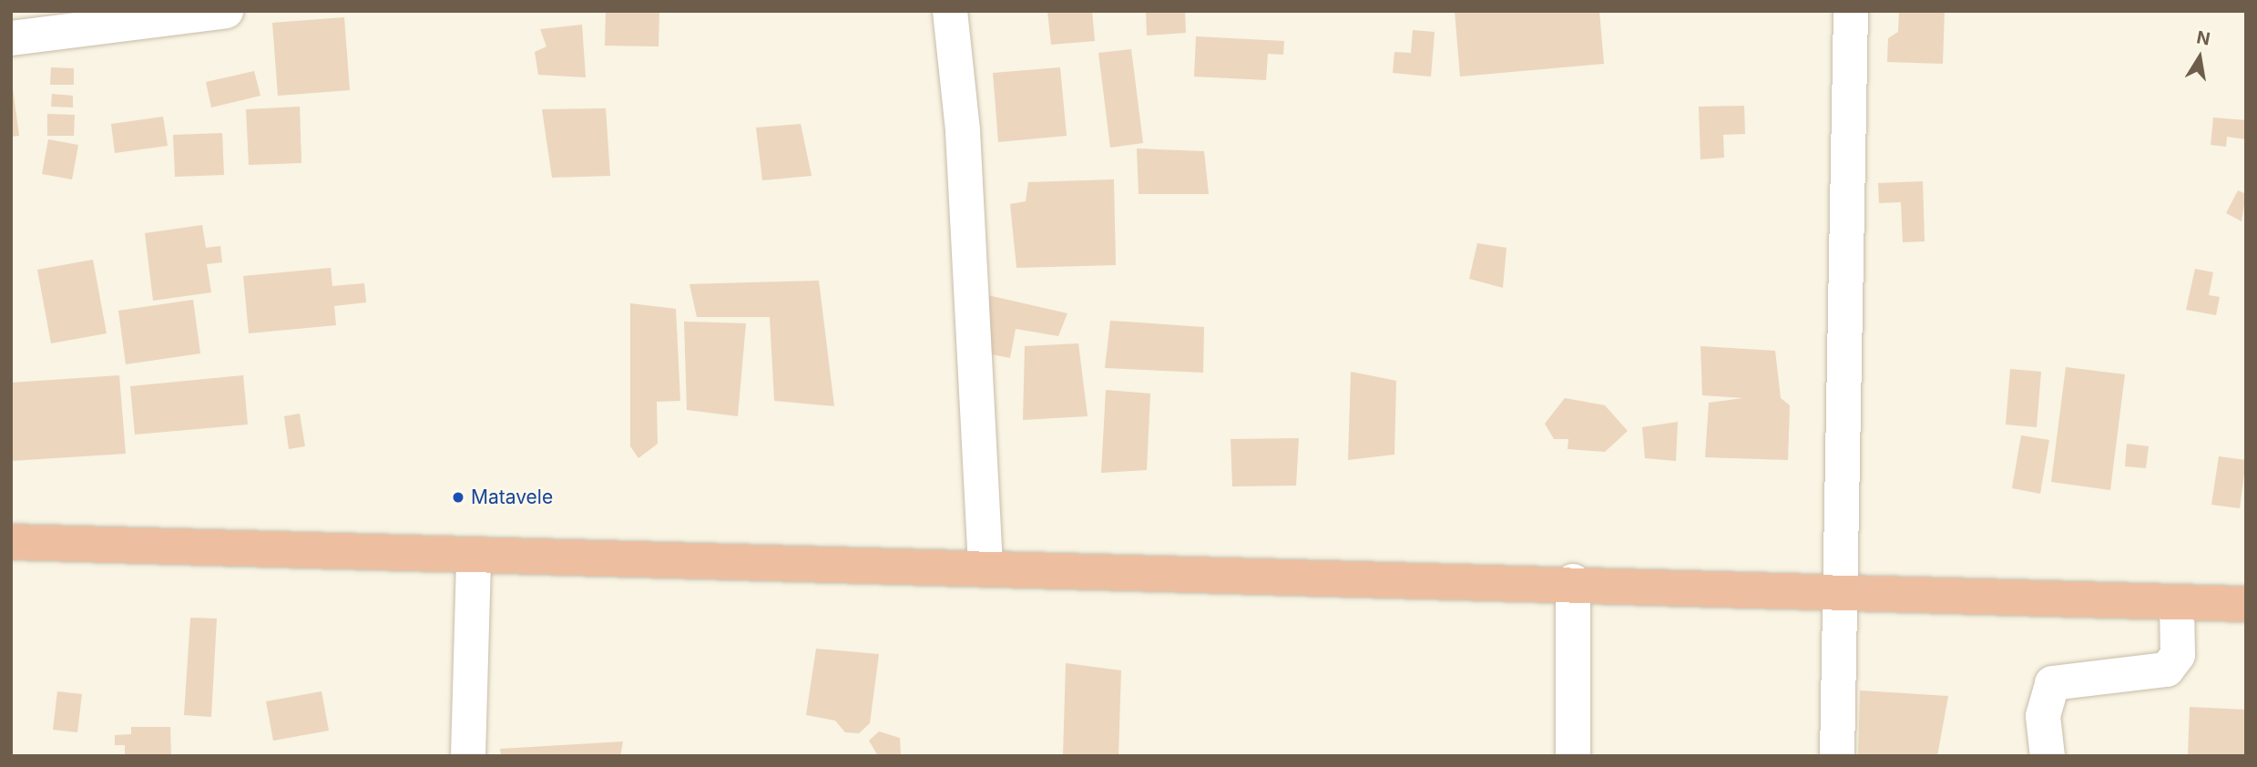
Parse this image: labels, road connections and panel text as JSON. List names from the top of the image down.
{
  "places": ["Matavele"],
  "north": "top"
}
